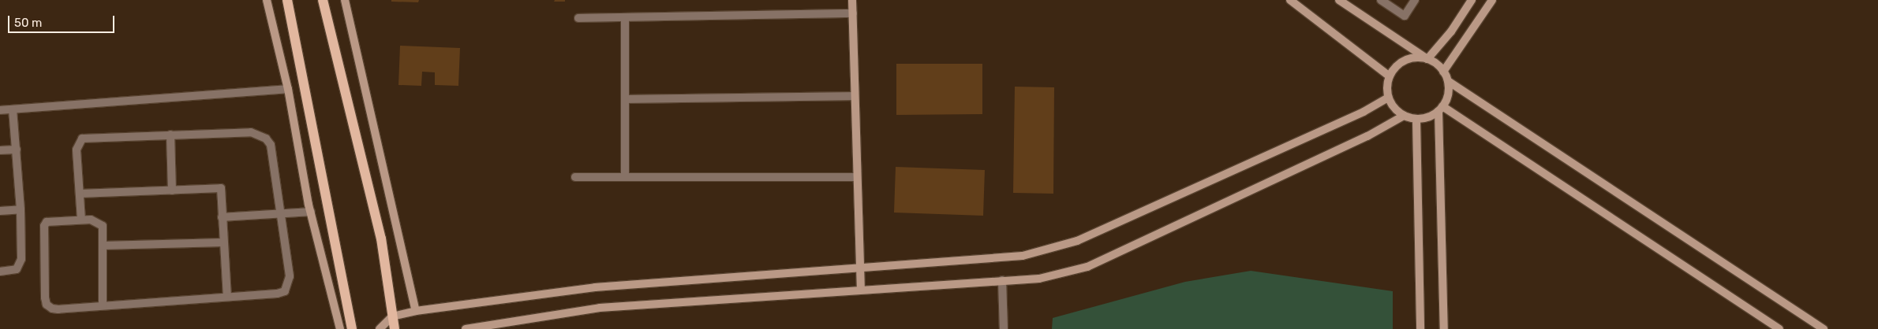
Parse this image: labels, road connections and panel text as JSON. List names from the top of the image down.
{
  "scale_bar": "50 m"
}
